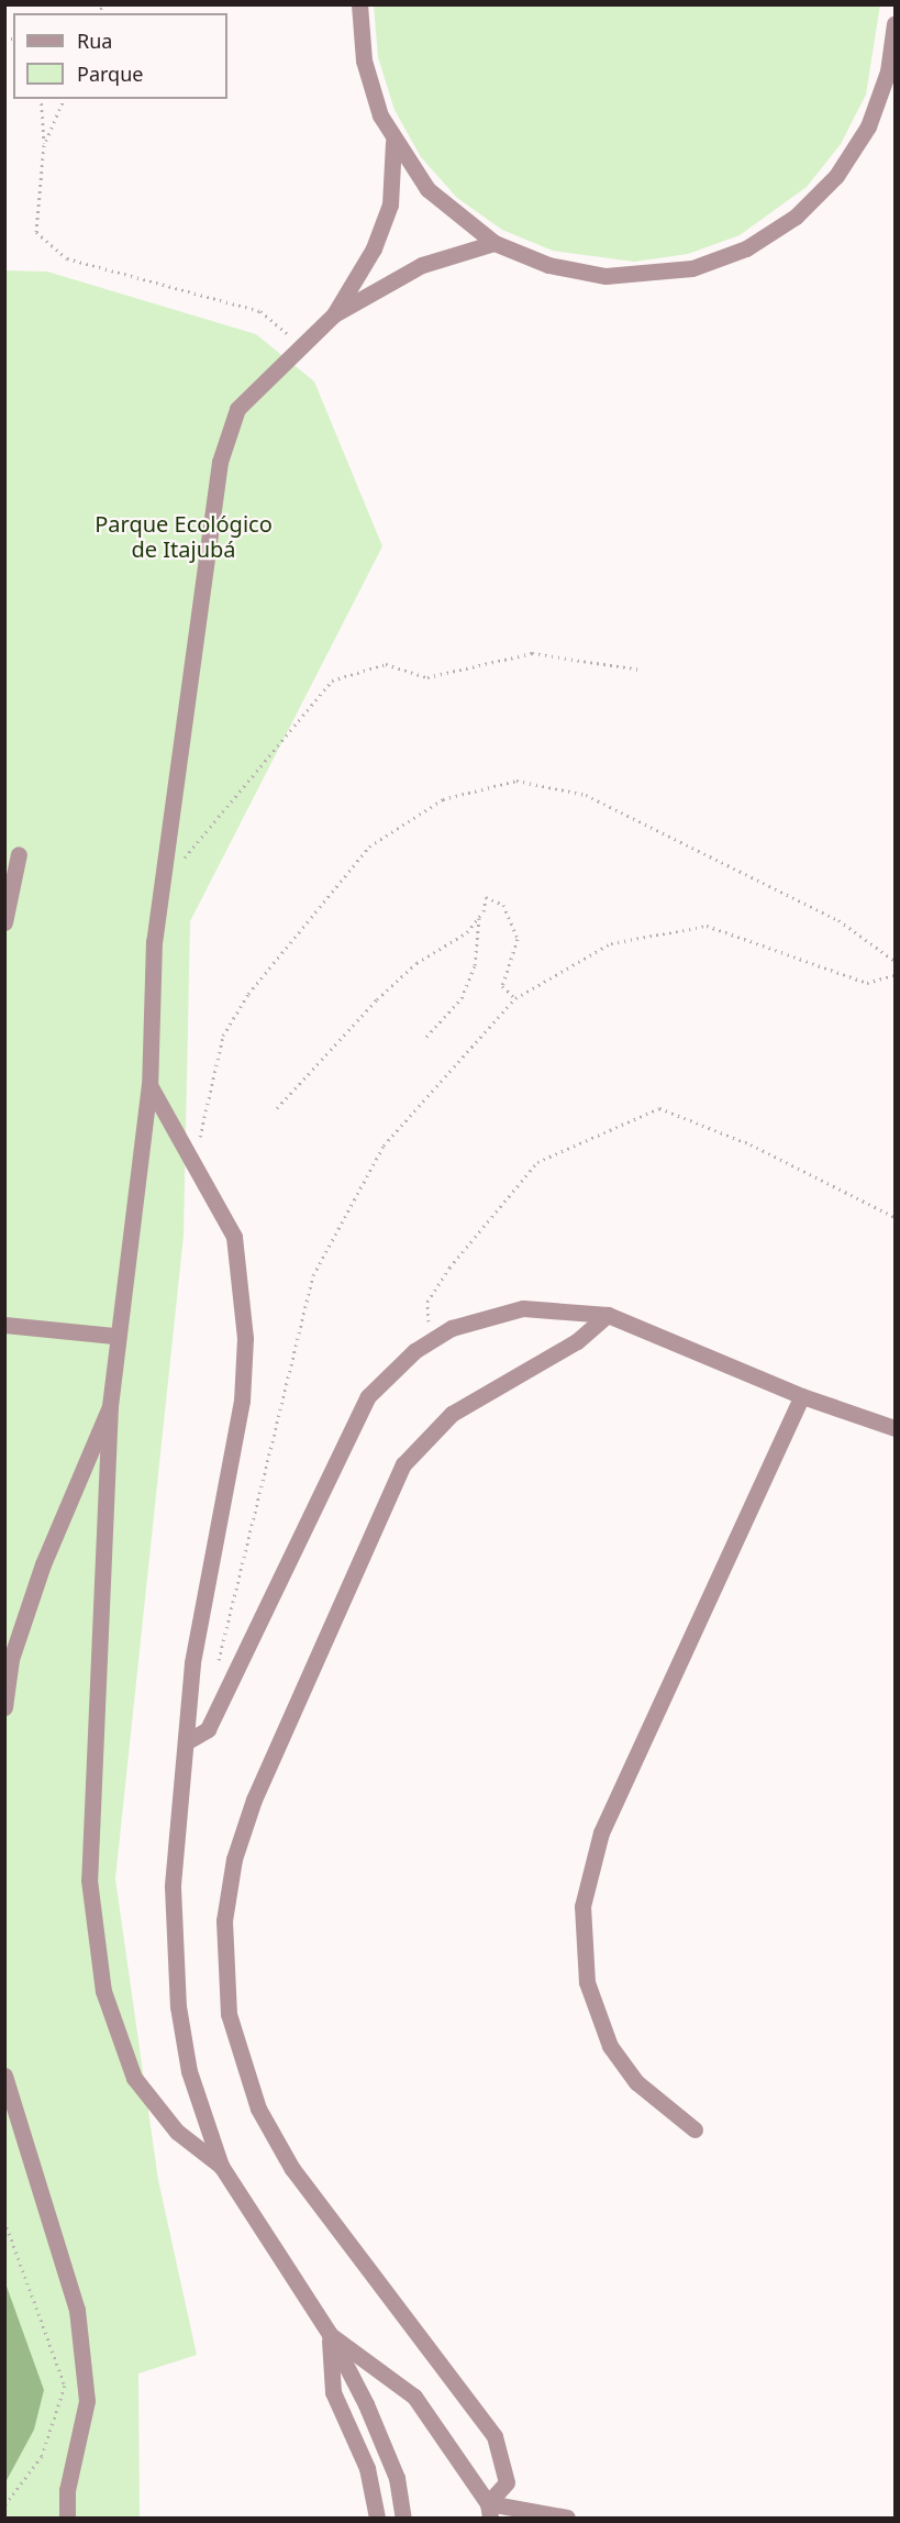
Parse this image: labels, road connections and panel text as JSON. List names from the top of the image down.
{
  "parks": ["Parque Ecológico de Itajubá"],
  "legend": ["Rua", "Parque"]
}
